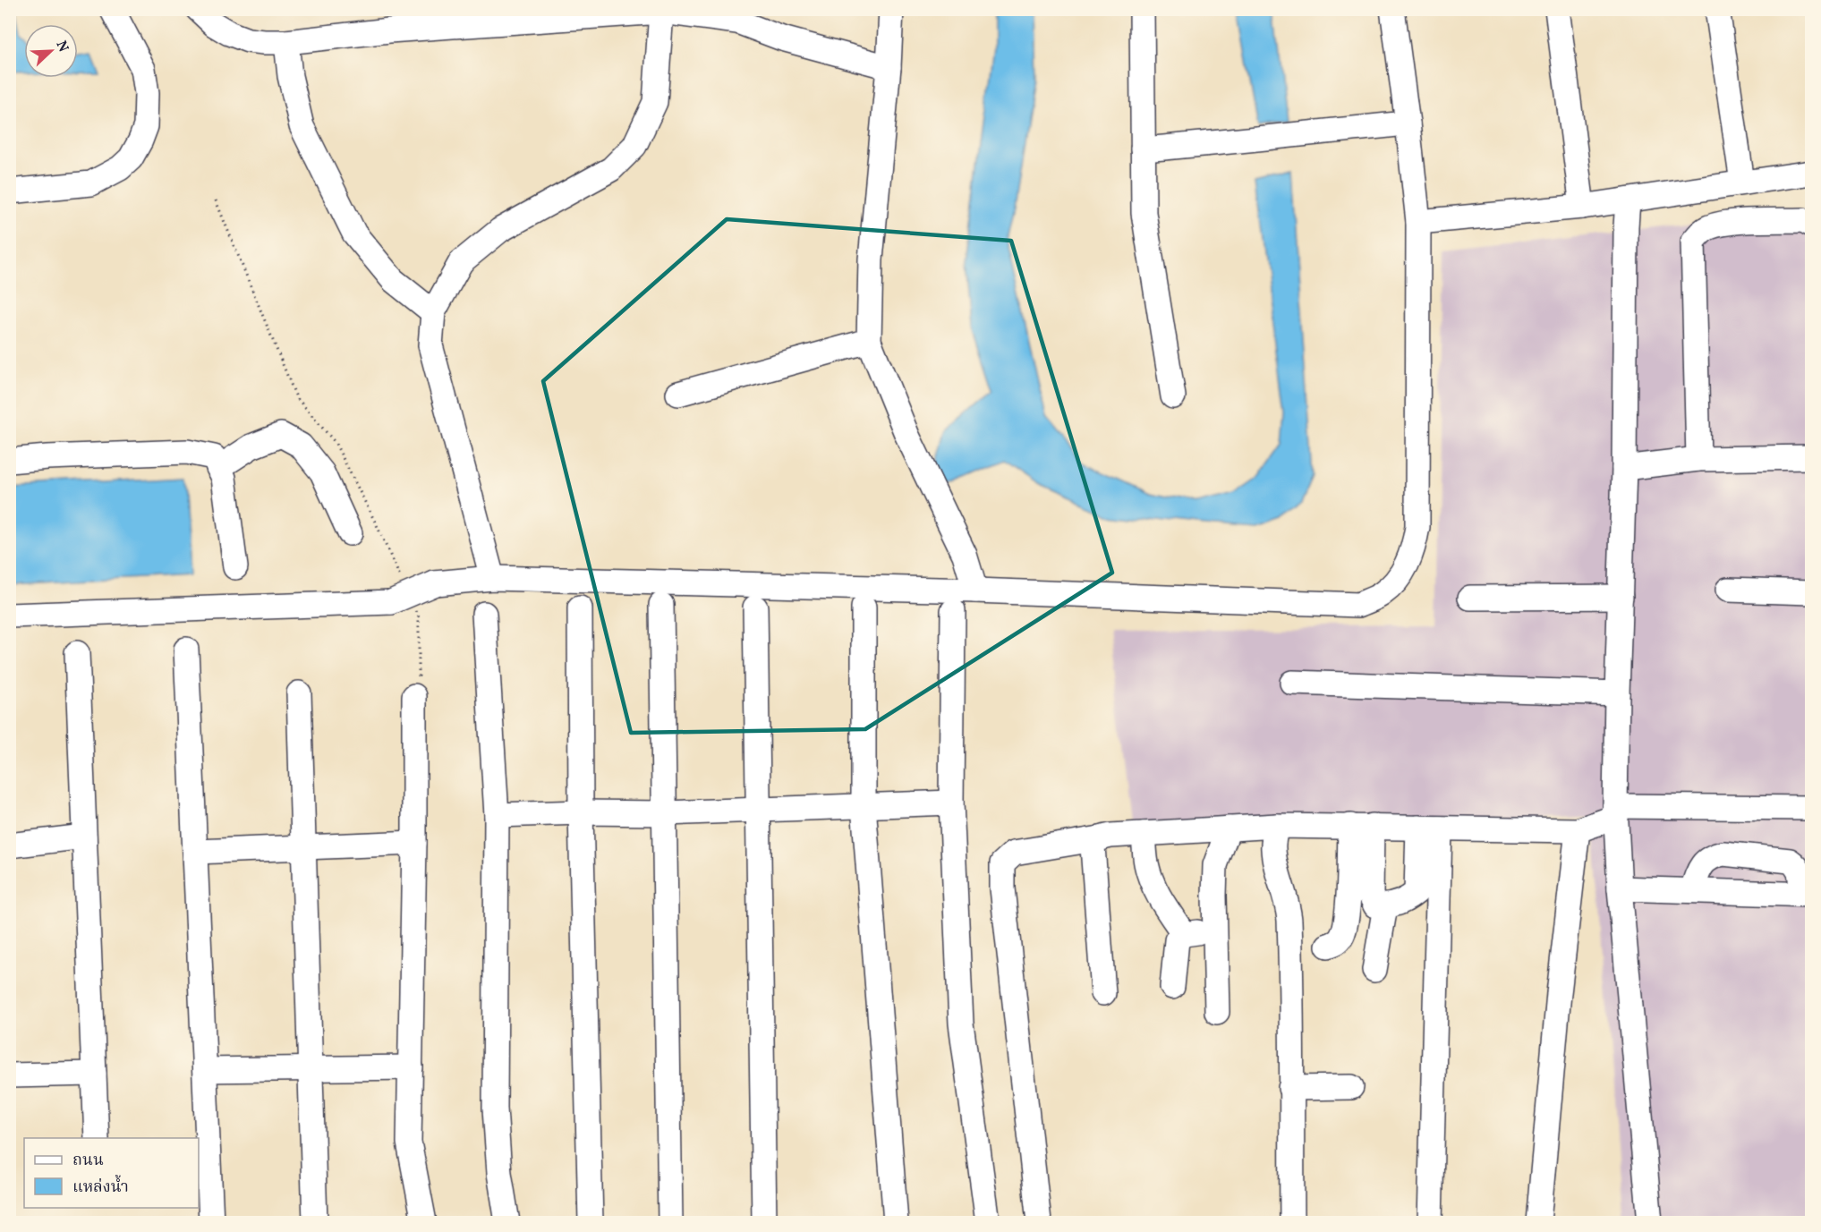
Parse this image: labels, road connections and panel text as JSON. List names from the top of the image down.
{
  "legend": ["ถนน", "แหล่งน้ำ"],
  "north": "top right"
}
